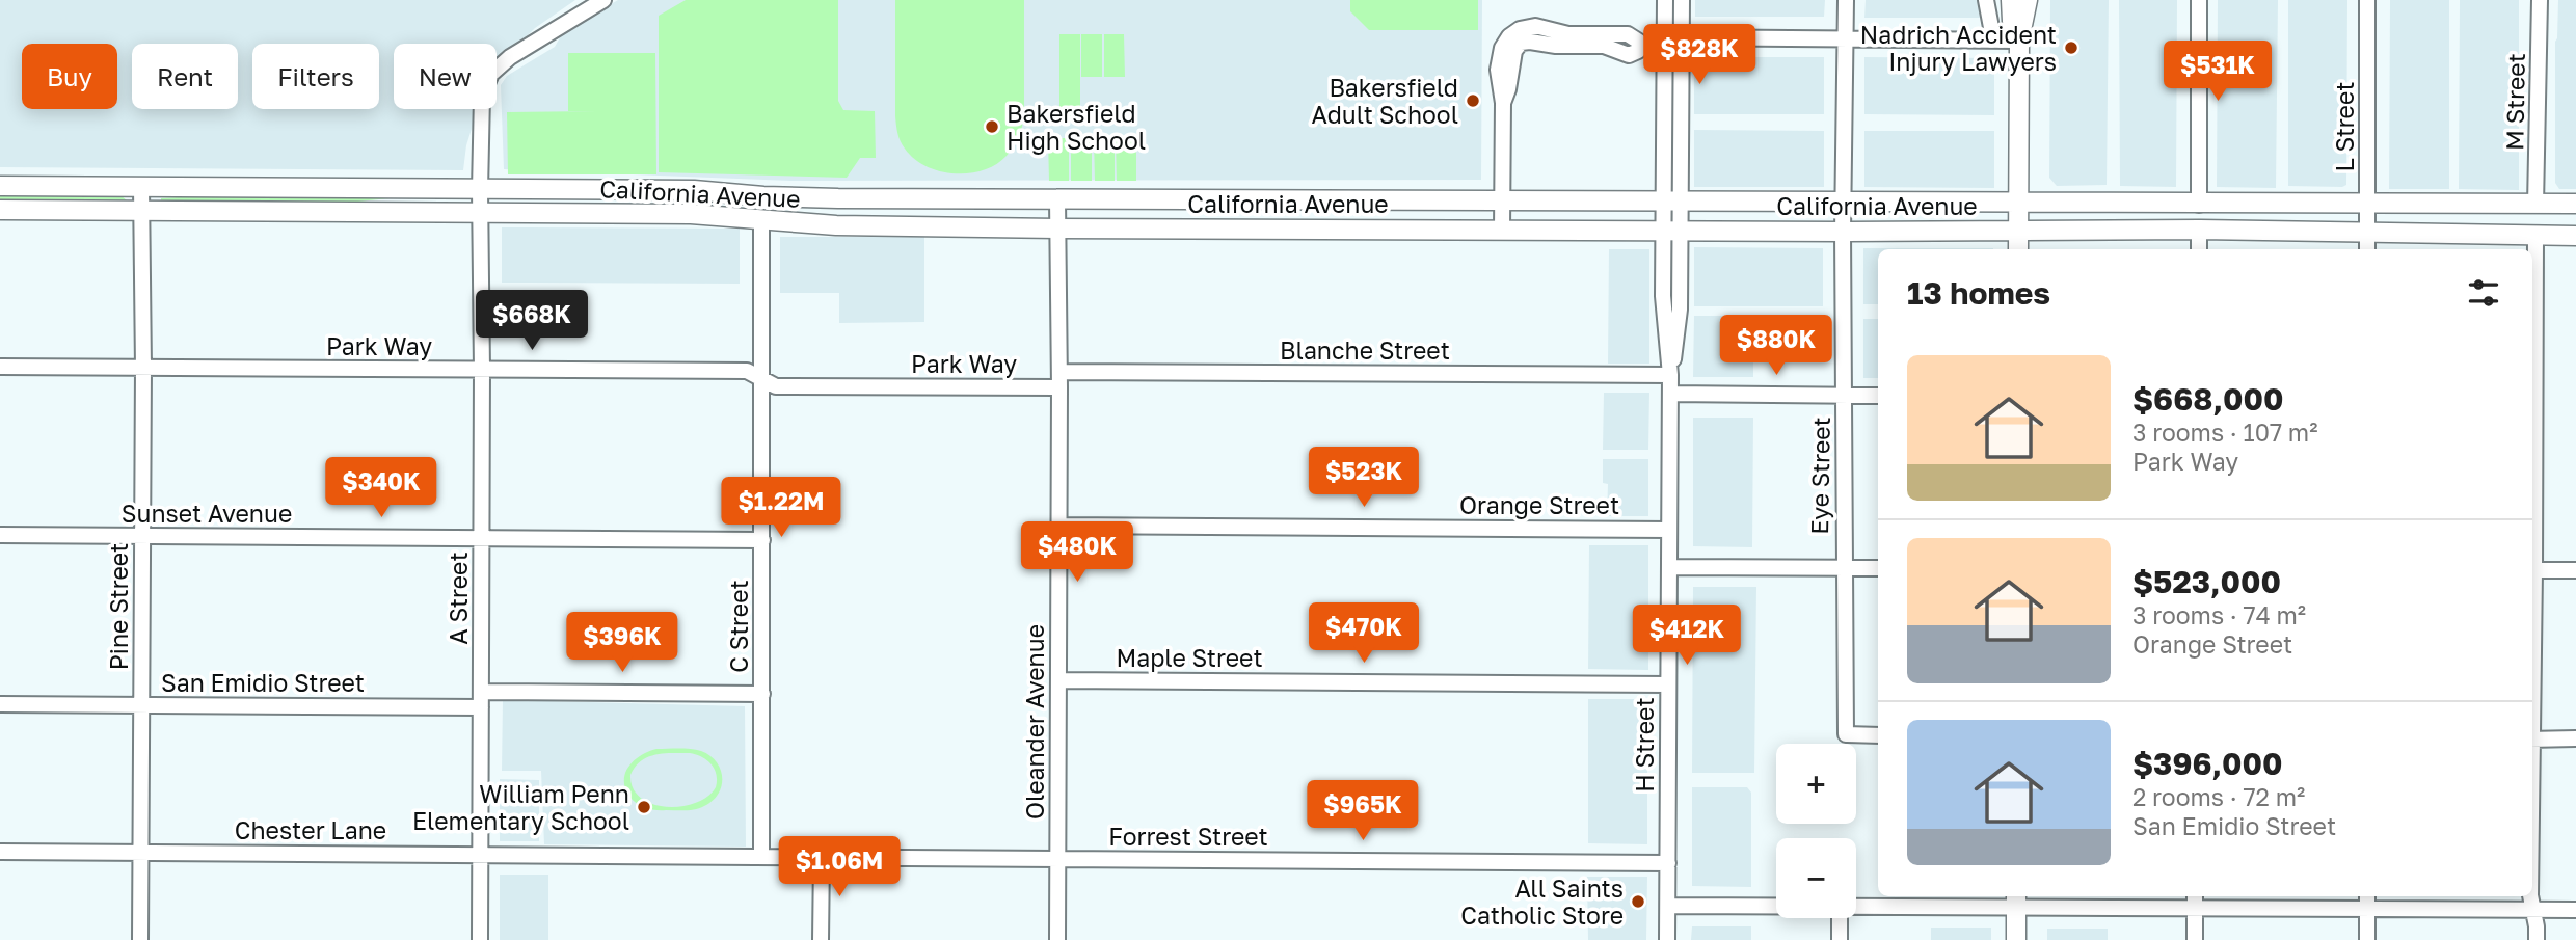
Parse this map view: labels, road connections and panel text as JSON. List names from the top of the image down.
{
  "streets": {
    "main road": ["California Avenue"],
    "street": [
      "M Street",
      "L Street",
      "Park Way",
      "Blanche Street",
      "Eye Street",
      "Orange Street",
      "Sunset Avenue",
      "A Street",
      "Pine Street",
      "C Street",
      "Maple Street",
      "San Emidio Street",
      "Oleander Avenue",
      "H Street",
      "Chester Lane",
      "Forrest Street"
    ]
  },
  "crossings": [
    ["M Street", "California Avenue"],
    ["L Street", "California Avenue"],
    ["California Avenue", "Eye Street"],
    ["California Avenue", "A Street"],
    ["California Avenue", "Pine Street"],
    ["California Avenue", "C Street"],
    ["California Avenue", "Oleander Avenue"],
    ["California Avenue", "H Street"],
    ["Park Way", "Blanche Street"],
    ["Park Way", "A Street"],
    ["Park Way", "Pine Street"],
    ["Park Way", "C Street"],
    ["Park Way", "Oleander Avenue"],
    ["Blanche Street", "Oleander Avenue"],
    ["Blanche Street", "H Street"],
    ["Orange Street", "Oleander Avenue"],
    ["Orange Street", "H Street"],
    ["Sunset Avenue", "A Street"],
    ["Sunset Avenue", "Pine Street"],
    ["Sunset Avenue", "C Street"],
    ["A Street", "San Emidio Street"],
    ["A Street", "Chester Lane"],
    ["Pine Street", "San Emidio Street"],
    ["Pine Street", "Chester Lane"],
    ["C Street", "San Emidio Street"],
    ["C Street", "Chester Lane"],
    ["Maple Street", "Oleander Avenue"],
    ["Maple Street", "H Street"],
    ["Oleander Avenue", "Chester Lane"],
    ["Oleander Avenue", "Forrest Street"],
    ["H Street", "Forrest Street"],
    ["Chester Lane", "Forrest Street"]
  ],
  "places": [
    "Nadrich Accident Injury Lawyers",
    "Bakersfield Adult School",
    "Bakersfield High School",
    "William Penn Elementary School",
    "All Saints Catholic Store"
  ],
  "page": {
    "price": [
      "$828K",
      "$531K",
      "$668K",
      "$880K",
      "$523K",
      "$340K",
      "$1.22M",
      "$480K",
      "$470K",
      "$412K",
      "$396K",
      "$965K",
      "$1.06M"
    ],
    "chip": [
      "Buy",
      "Rent",
      "Filters",
      "New"
    ],
    "heading": "13 homes",
    "list": [
      {
        "name": "$668,000",
        "note": "3 rooms · 107 m² · Park Way"
      },
      {
        "name": "$523,000",
        "note": "3 rooms · 74 m² · Orange Street"
      },
      {
        "name": "$396,000",
        "note": "2 rooms · 72 m² · San Emidio Street"
      }
    ],
    "map_buttons": ["+", "−"]
  }
}
